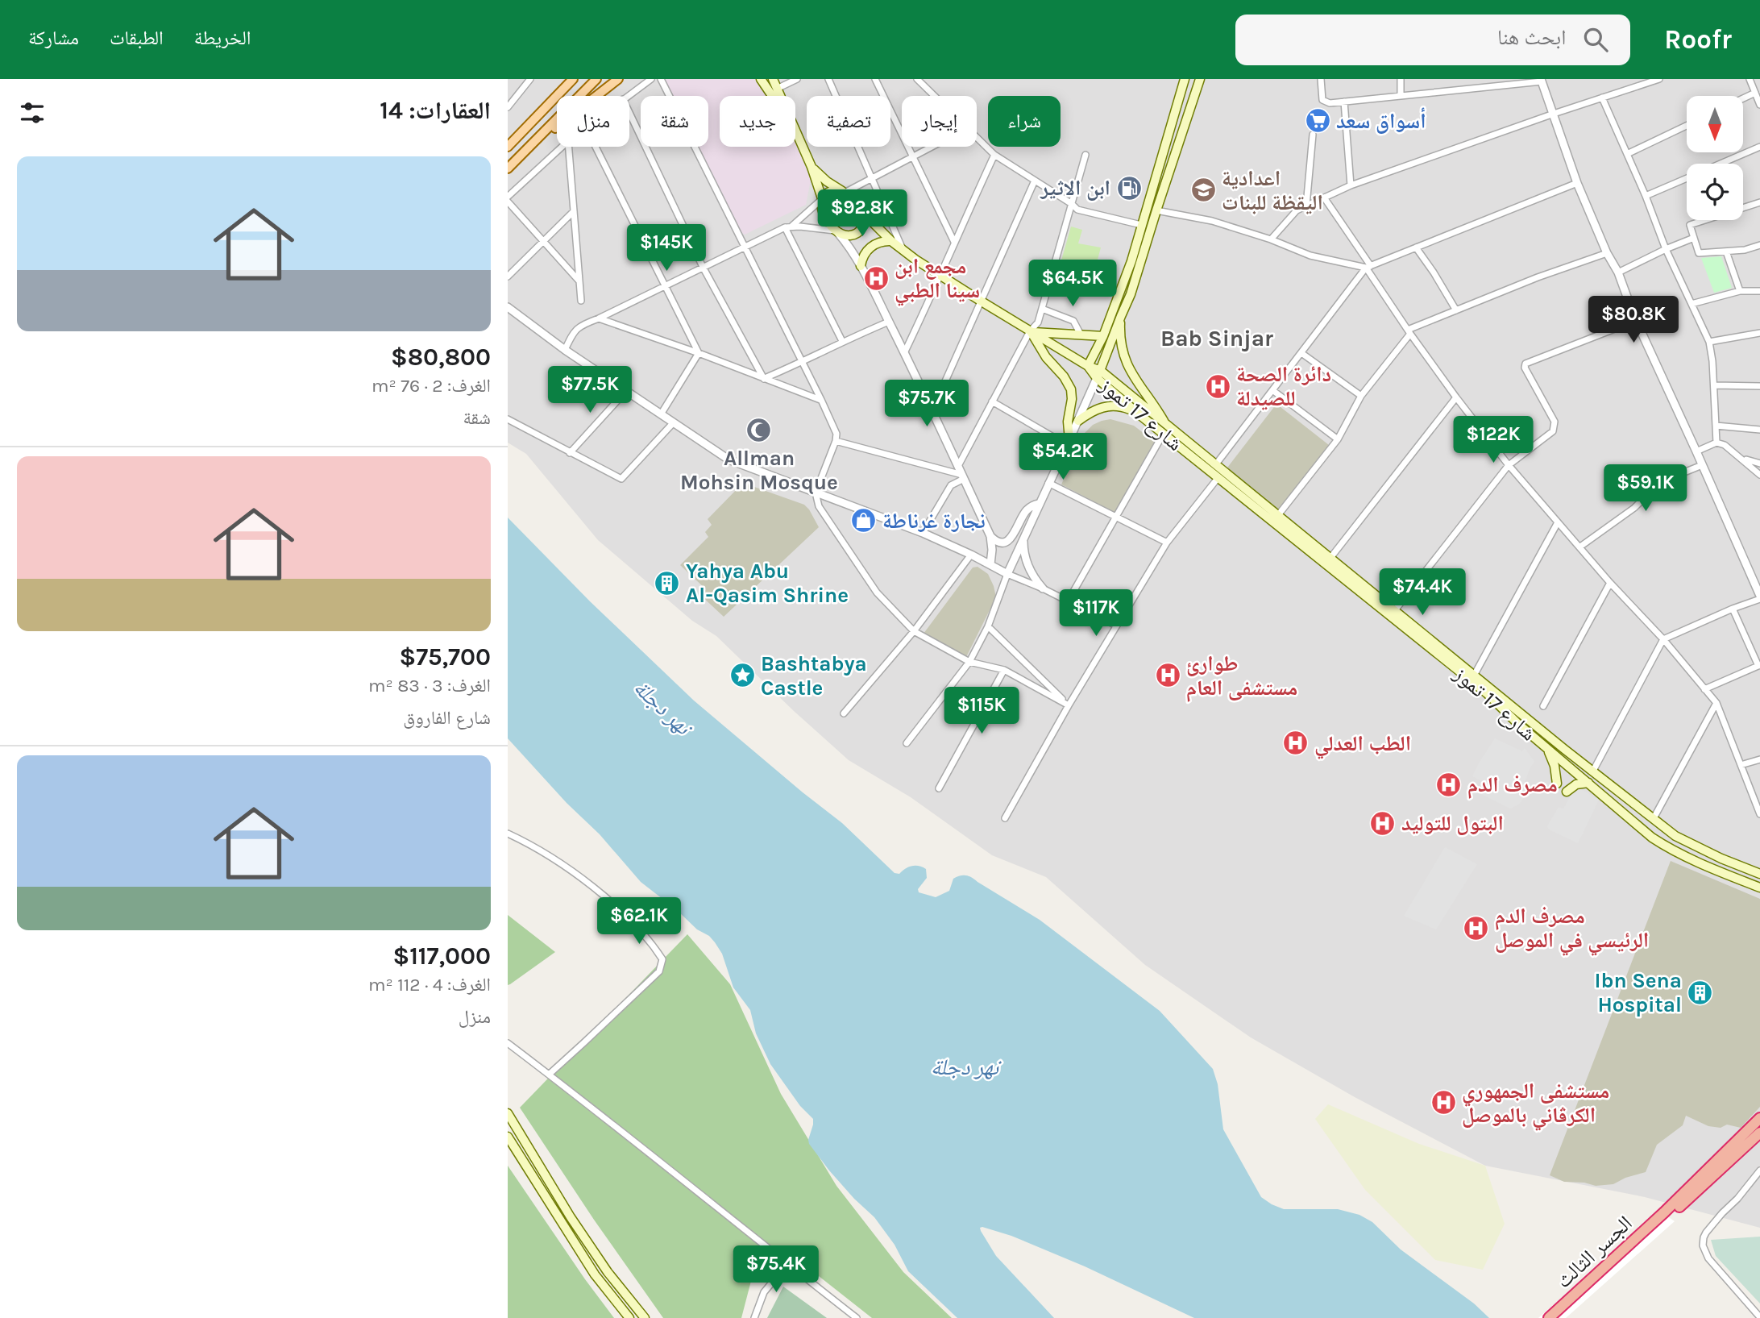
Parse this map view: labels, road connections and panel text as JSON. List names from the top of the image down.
{
  "streets": {
    "highway": ["الجسر الثالث"],
    "main road": ["شارع 17 تموز"]
  },
  "districts": ["Bab Sinjar"],
  "water": ["نهر دجلة"],
  "places": {
    "supermarket": ["أسواق سعد"],
    "fuel station": ["ابن الاثير"],
    "school or university": ["اعدادية اليقظة للبنات"],
    "hospital": [
      "مجمع ابن سينا الطبي",
      "دائرة الصحة للصيدلة",
      "طوارئ مستشفى العام",
      "الطب العدلي",
      "مصرف الدم",
      "البتول للتوليد",
      "مصرف الدم الرئيسي في الموصل",
      "مستشفى الجمهوري الكرڤاني بالموصل"
    ],
    "mosque": ["Allman Mohsin Mosque"],
    "shop": ["نجارة غرناطة"],
    "building": ["Yahya Abu Al-Qasim Shrine", "Ibn Sena Hospital"],
    "place": ["Bashtabya Castle"]
  },
  "north": "bottom",
  "page": {
    "header": "Roofr",
    "search": "ابحث هنا",
    "nav": ["الخريطة", "الطبقات", "مشاركة"],
    "heading": "العقارات: 14",
    "chip": [
      "شراء",
      "إيجار",
      "تصفية",
      "جديد",
      "شقة",
      "منزل"
    ],
    "list": [
      {
        "name": "$80,800",
        "note": "الغرف: 2 · 76 m² · شقة"
      },
      {
        "name": "$75,700",
        "note": "الغرف: 3 · 83 m² · شارع الفاروق"
      },
      {
        "name": "$117,000",
        "note": "الغرف: 4 · 112 m² · منزل"
      }
    ],
    "price": [
      "$92.8K",
      "$145K",
      "$64.5K",
      "$80.8K",
      "$77.5K",
      "$75.7K",
      "$122K",
      "$54.2K",
      "$59.1K",
      "$74.4K",
      "$117K",
      "$115K",
      "$62.1K",
      "$75.4K"
    ]
  }
}
